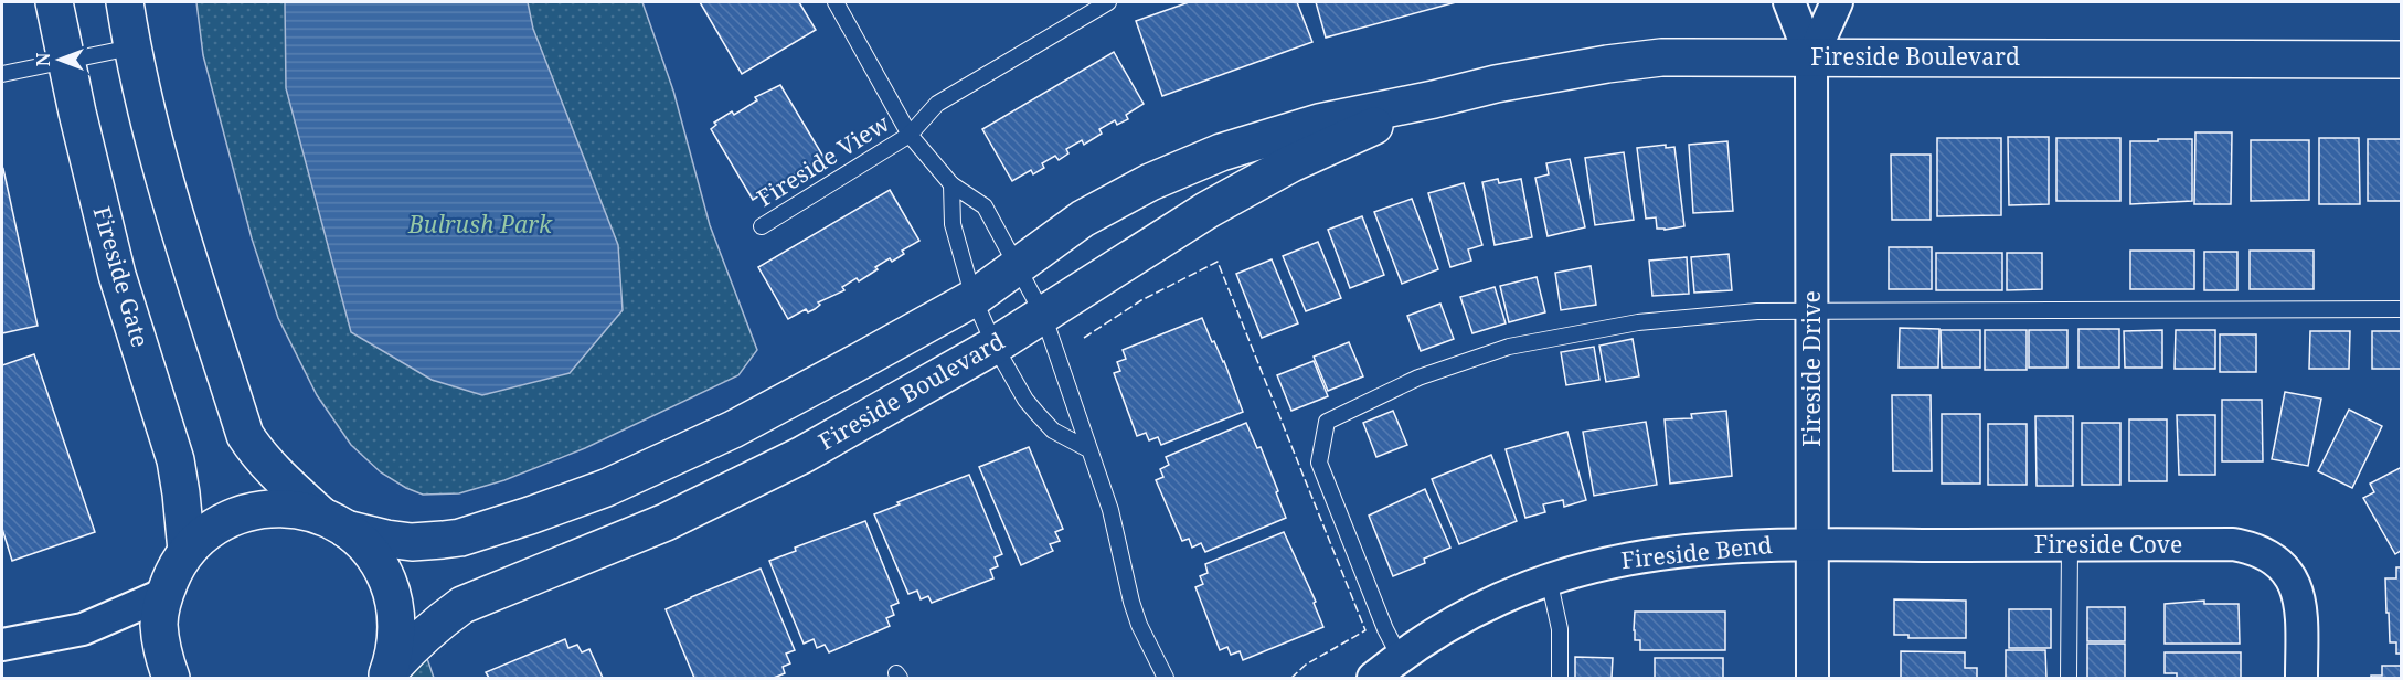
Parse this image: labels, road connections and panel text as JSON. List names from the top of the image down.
{
  "streets": {
    "street": [
      "Fireside Boulevard",
      "Fireside Gate",
      "Fireside Drive",
      "Fireside Cove",
      "Fireside Bend"
    ],
    "lane": ["Fireside View"]
  },
  "crossings": [
    ["Fireside Boulevard", "Fireside View"],
    ["Fireside Boulevard", "Fireside Gate"],
    ["Fireside Boulevard", "Fireside Drive"],
    ["Fireside Drive", "Fireside Cove"],
    ["Fireside Drive", "Fireside Bend"],
    ["Fireside Cove", "Fireside Bend"]
  ],
  "parks": ["Bulrush Park"],
  "north": "left"
}
